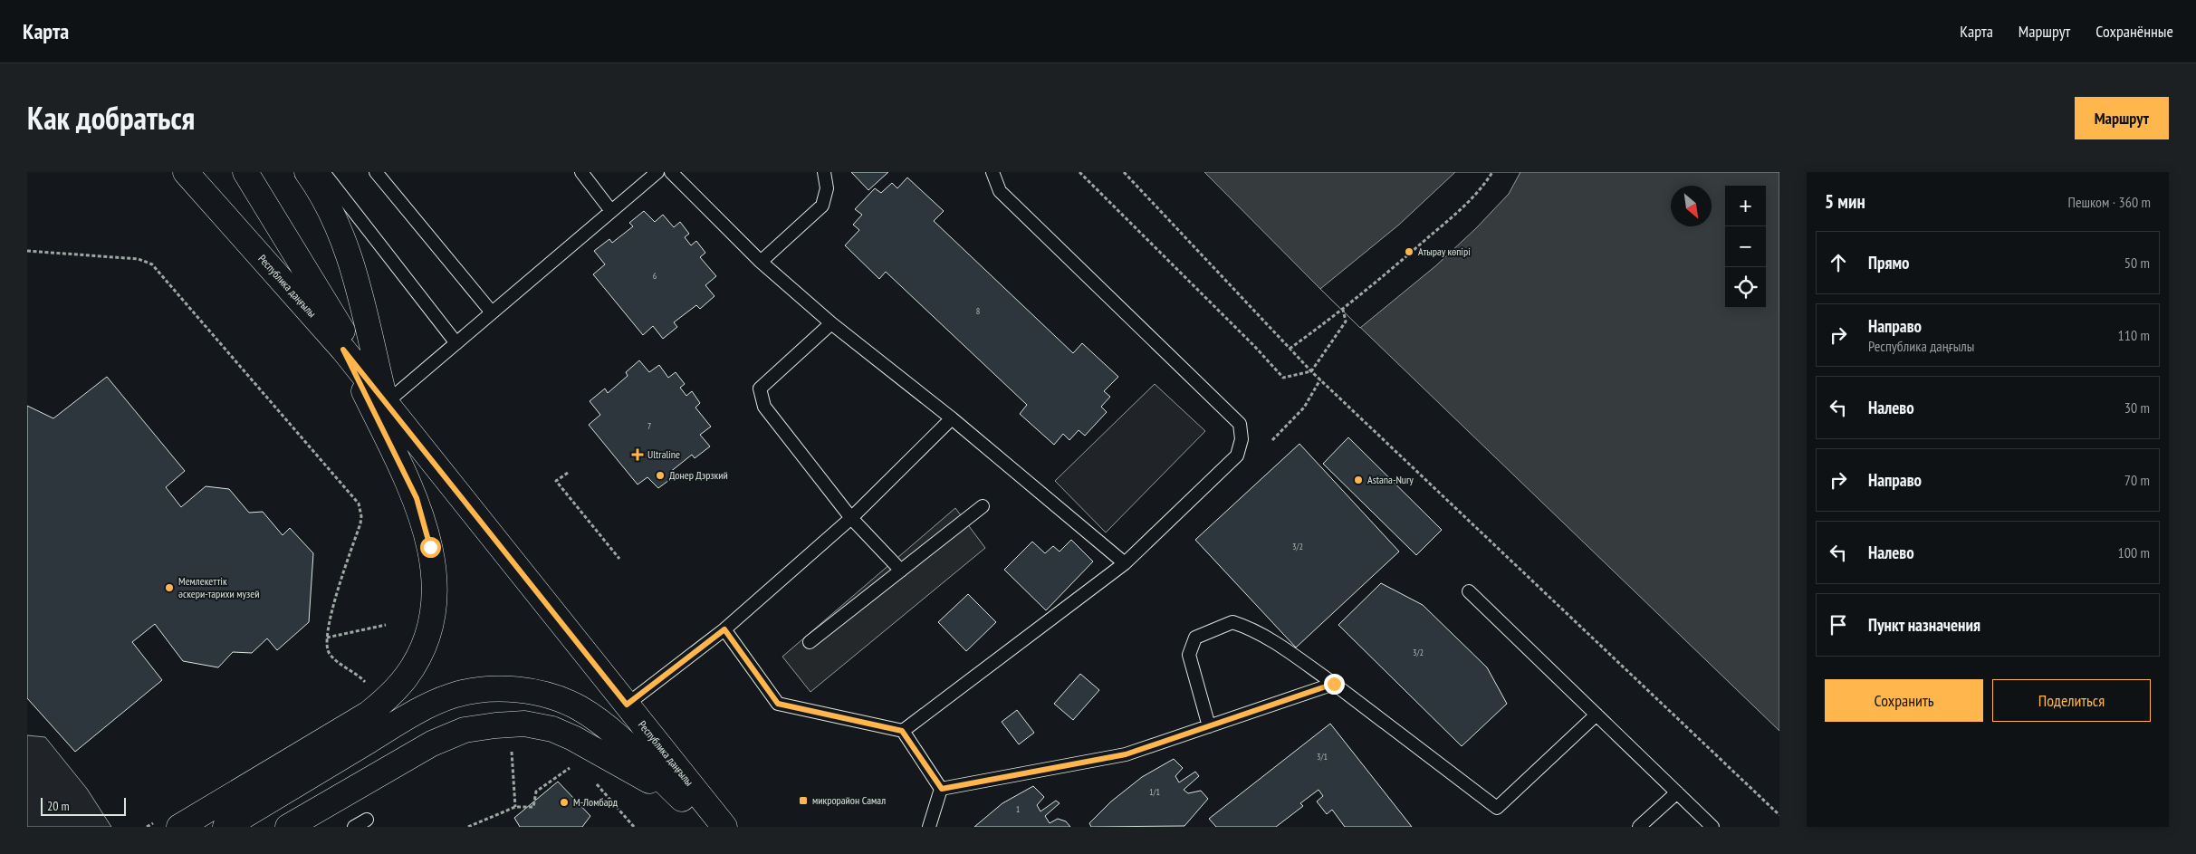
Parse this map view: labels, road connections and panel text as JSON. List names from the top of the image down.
{
  "streets": {
    "main road": ["Республика даңғылы"]
  },
  "places": {
    "other": [
      "Атырау көпірі",
      "Донер Дэрзкий",
      "Astana-Nury",
      "Мемлекеттік әскери-тарихи музей",
      "М-Ломбард"
    ],
    "health": ["Ultraline"],
    "transit": ["микрорайон Самал"]
  },
  "house_numbers": [
    "6",
    "8",
    "7",
    "3/2",
    "3/2",
    "3/1",
    "1/1",
    "1"
  ],
  "scale_bar": "20 m",
  "north": "bottom right",
  "page": {
    "header": "Карта",
    "nav": ["Карта", "Маршрут", "Сохранённые"],
    "title": "Как добраться",
    "buttons": [
      "Маршрут",
      ["Сохранить", "Поделиться"]
    ],
    "heading": ["5 мин", "Пешком · 360 m"],
    "map_buttons": ["+", "−"],
    "list": [
      ["Прямо", "50 m"],
      ["Направо", "Республика даңғылы", "110 m"],
      ["Налево", "30 m"],
      ["Направо", "70 m"],
      ["Налево", "100 m"],
      "Пункт назначения"
    ],
    "scale": "20 m"
  }
}
